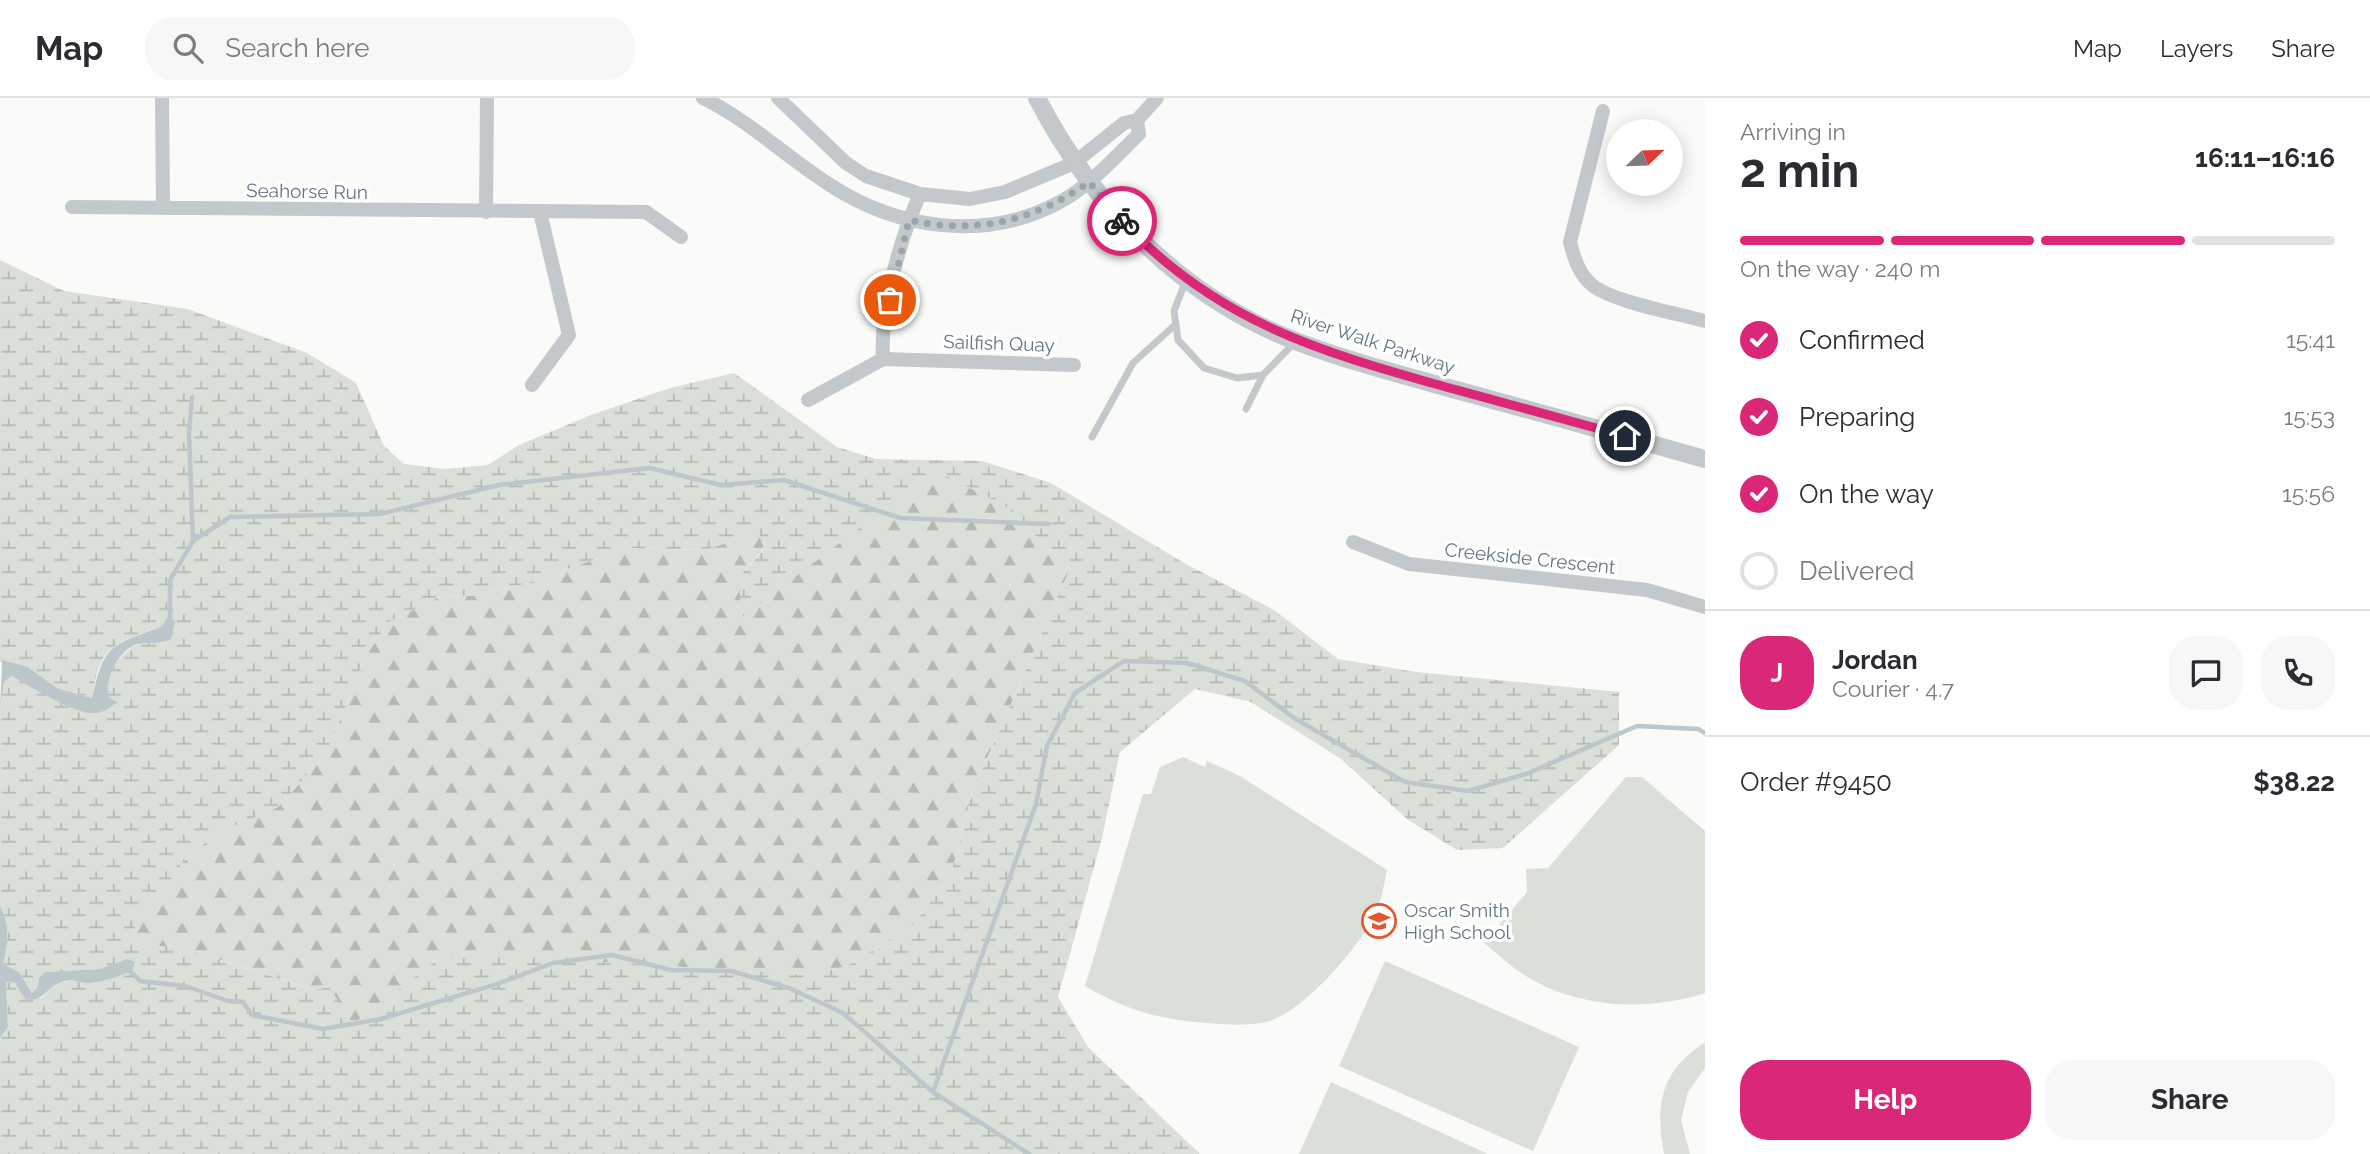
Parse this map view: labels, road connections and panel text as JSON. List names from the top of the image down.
{
  "streets": {
    "street": [
      "Seahorse Run",
      "River Walk Parkway",
      "Sailfish Quay",
      "Creekside Crescent"
    ]
  },
  "places": {
    "school or university": ["Oscar Smith High School"]
  },
  "north": "top right",
  "page": {
    "header": "Map",
    "search": "Search here",
    "nav": ["Map", "Layers", "Share"],
    "heading": ["2 min", "Arriving in", "16:11–16:16"],
    "panel": [
      "Jordan",
      "Courier · 4.7",
      "Order #9450",
      "$38.22"
    ],
    "bar": "On the way · 240 m",
    "list": [
      ["Confirmed", "15:41"],
      ["Preparing", "15:53"],
      ["On the way", "15:56"],
      "Delivered"
    ],
    "round": "J",
    "buttons": ["Help", "Share"]
  }
}
